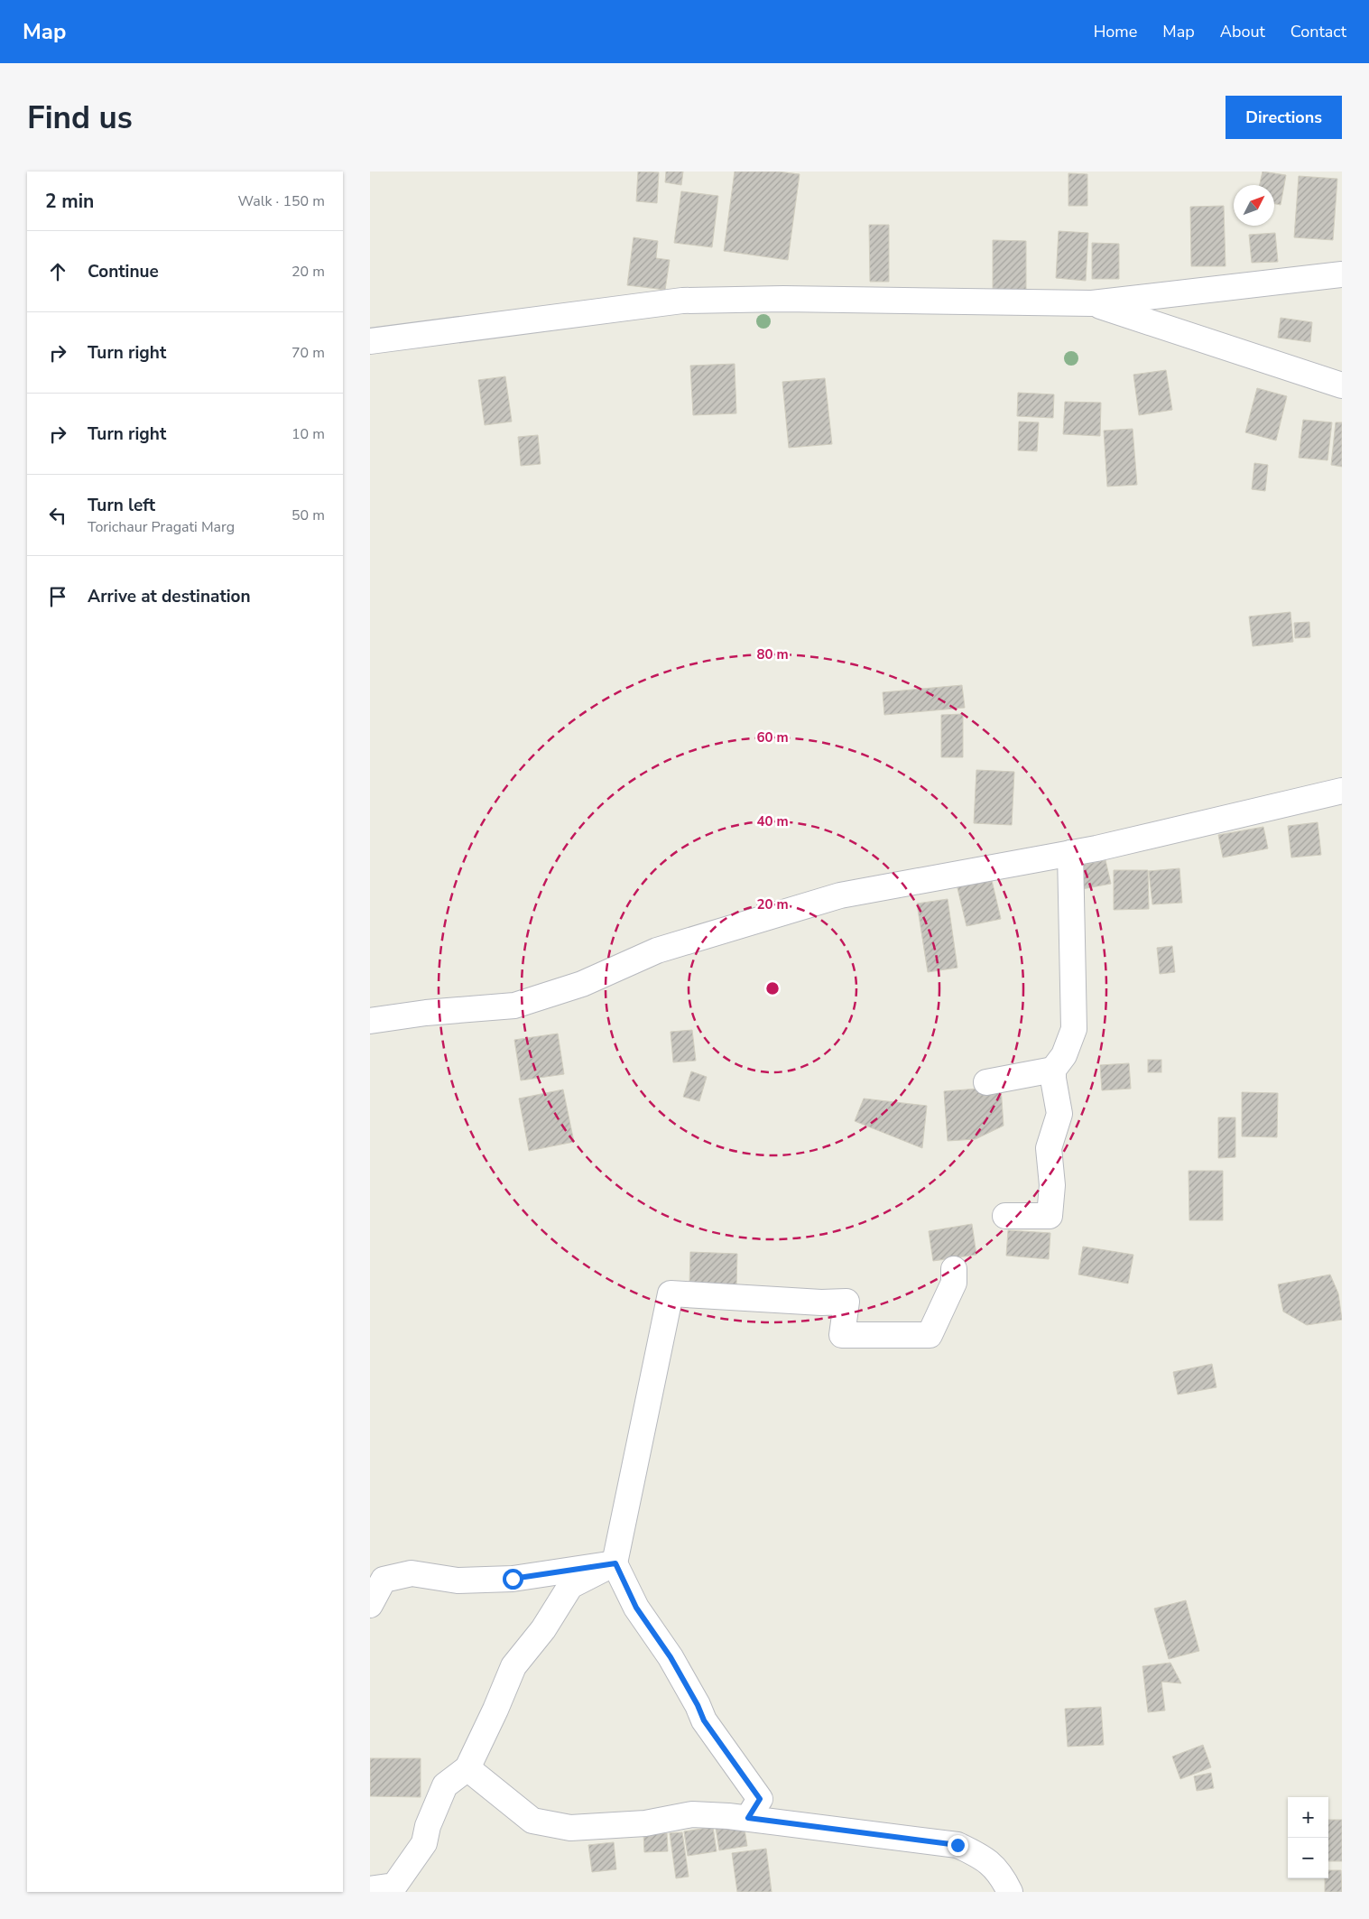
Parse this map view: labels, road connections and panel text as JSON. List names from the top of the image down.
{
  "north": "top right",
  "page": {
    "header": "Map",
    "nav": [
      "Home",
      "Map",
      "About",
      "Contact"
    ],
    "buttons": "Directions",
    "title": "Find us",
    "heading": ["2 min", "Walk · 150 m"],
    "list": [
      ["Continue", "20 m"],
      ["Turn right", "70 m"],
      ["Turn right", "10 m"],
      ["Turn left", "Torichaur Pragati Marg", "50 m"],
      "Arrive at destination"
    ],
    "map_buttons": ["+", "−"]
  },
  "rings": [
    "80 m",
    "60 m",
    "40 m",
    "20 m"
  ]
}
